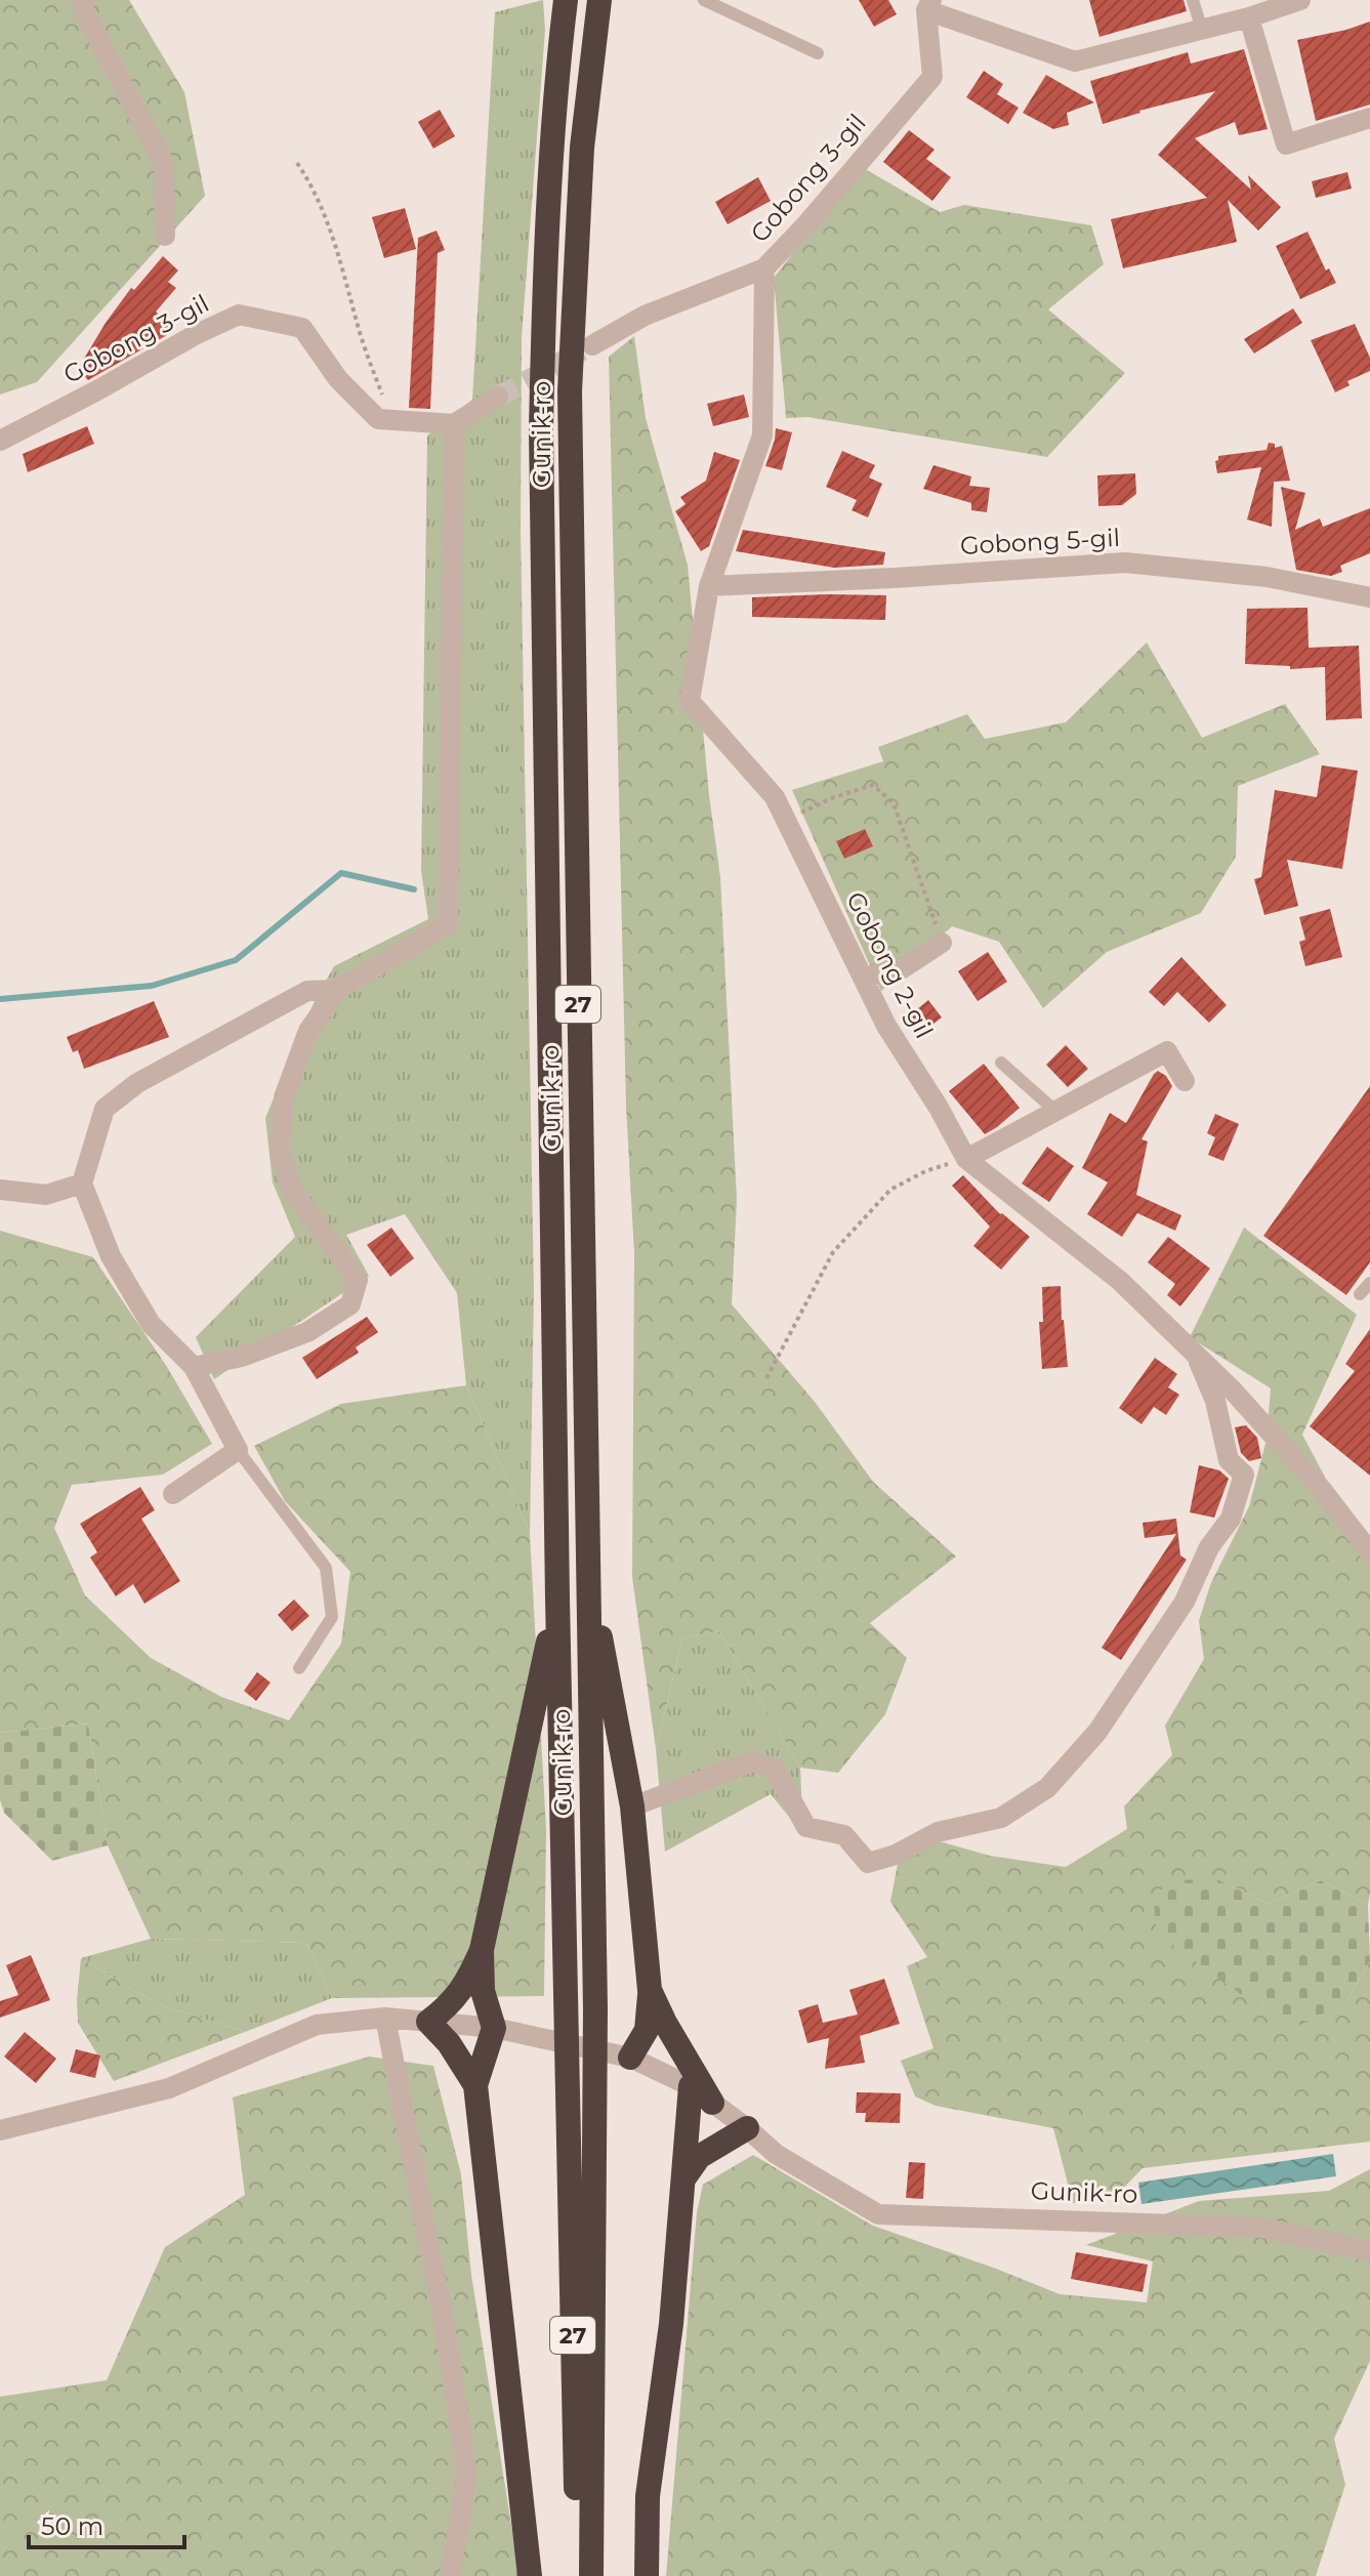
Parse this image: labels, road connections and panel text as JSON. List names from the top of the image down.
{
  "streets": {
    "highway": ["Gunik-ro", "27"],
    "street": ["Gobong 3-gil", "Gobong 5-gil", "Gobong 2-gil"]
  },
  "crossings": [
    ["Gobong 3-gil", "Gobong 2-gil"],
    ["Gobong 5-gil", "Gobong 2-gil"]
  ],
  "scale_bar": "50 m"
}
